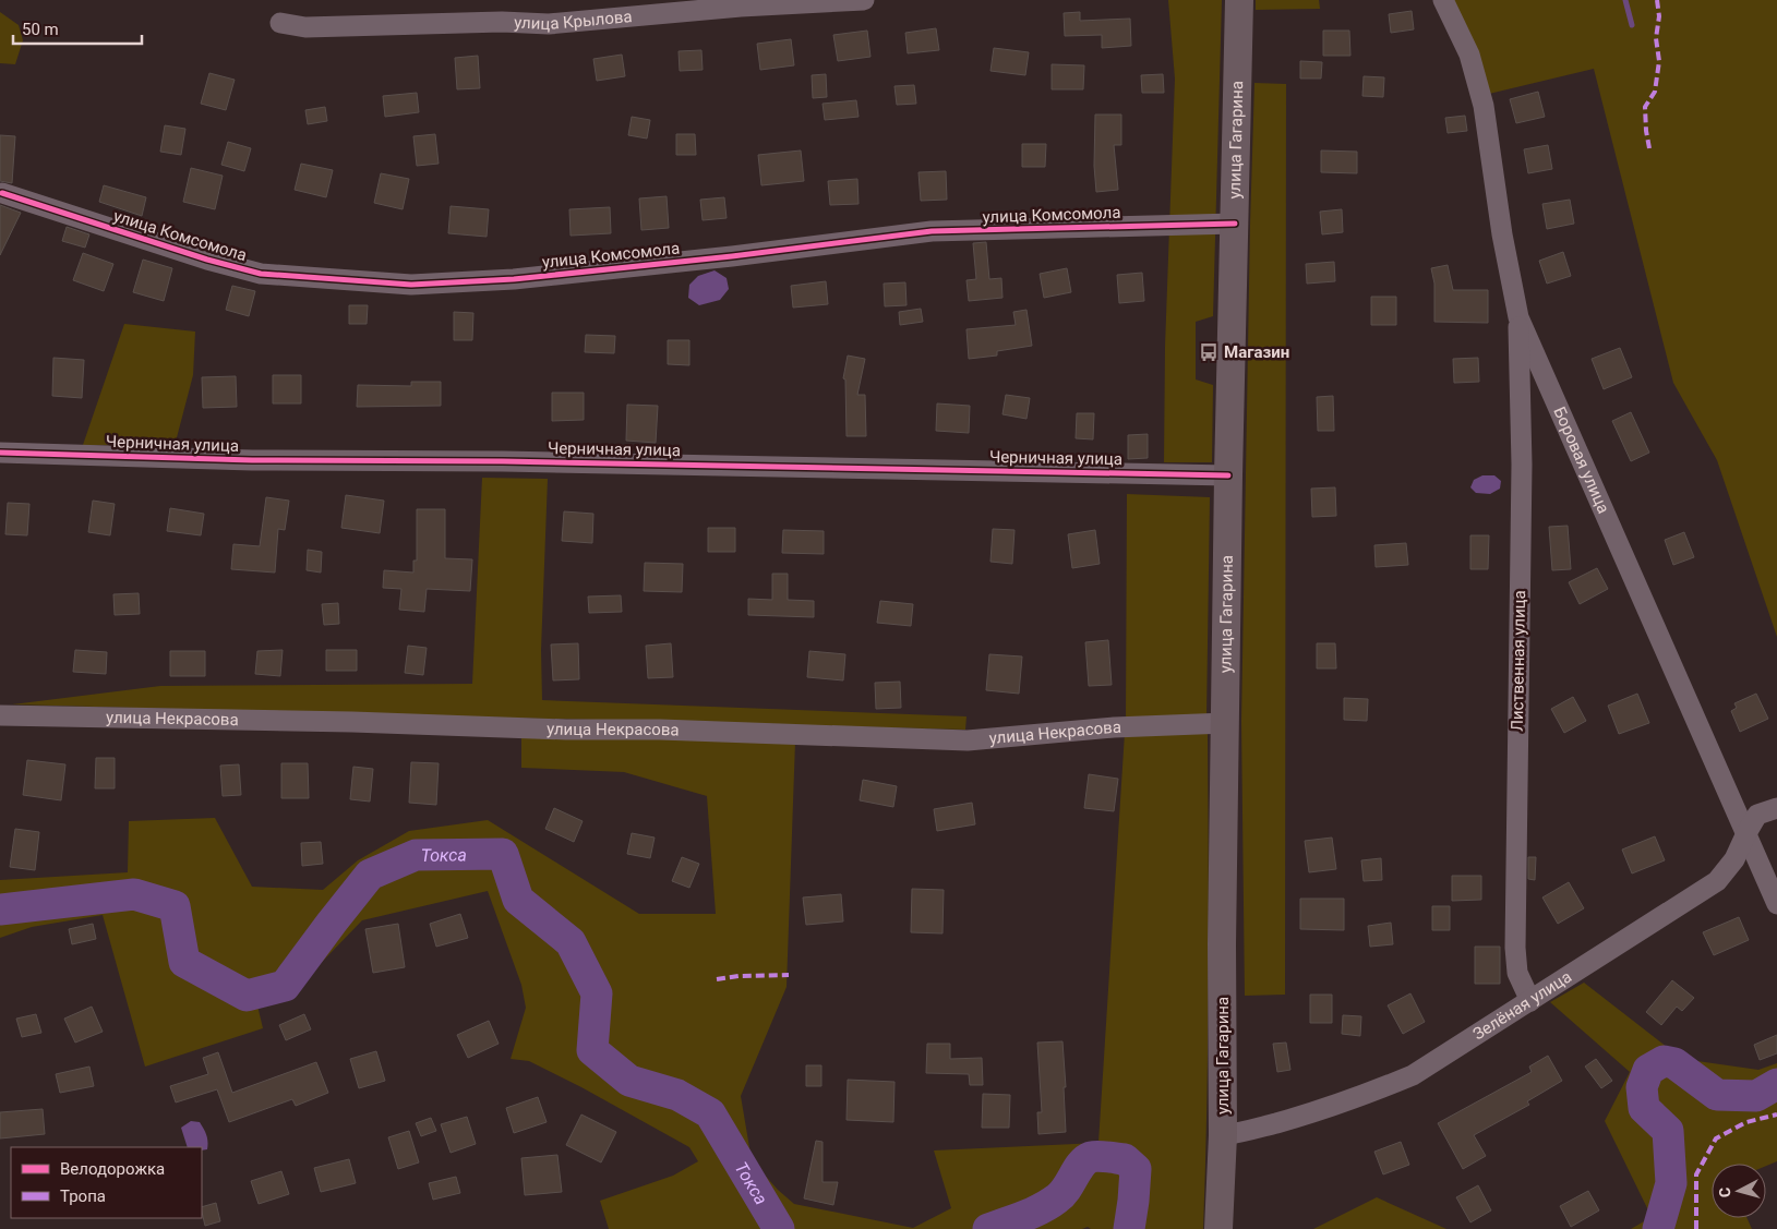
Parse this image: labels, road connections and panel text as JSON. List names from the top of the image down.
{
  "streets": {
    "main road": ["улица Гагарина"],
    "street": [
      "улица Крылова",
      "улица Комсомола",
      "Черничная улица",
      "Боровая улица",
      "Лиственная улица",
      "улица Некрасова",
      "Зелёная улица"
    ]
  },
  "crossings": [
    ["улица Гагарина", "улица Комсомола"],
    ["улица Гагарина", "Черничная улица"],
    ["улица Гагарина", "улица Некрасова"],
    ["улица Гагарина", "Зелёная улица"],
    ["Боровая улица", "Лиственная улица"],
    ["Боровая улица", "Зелёная улица"],
    ["Лиственная улица", "Зелёная улица"]
  ],
  "water": ["Токса"],
  "places": {
    "bus stop": ["Магазин"]
  },
  "legend": ["Велодорожка", "Тропа"],
  "scale_bar": "50 m",
  "north": "left"
}
